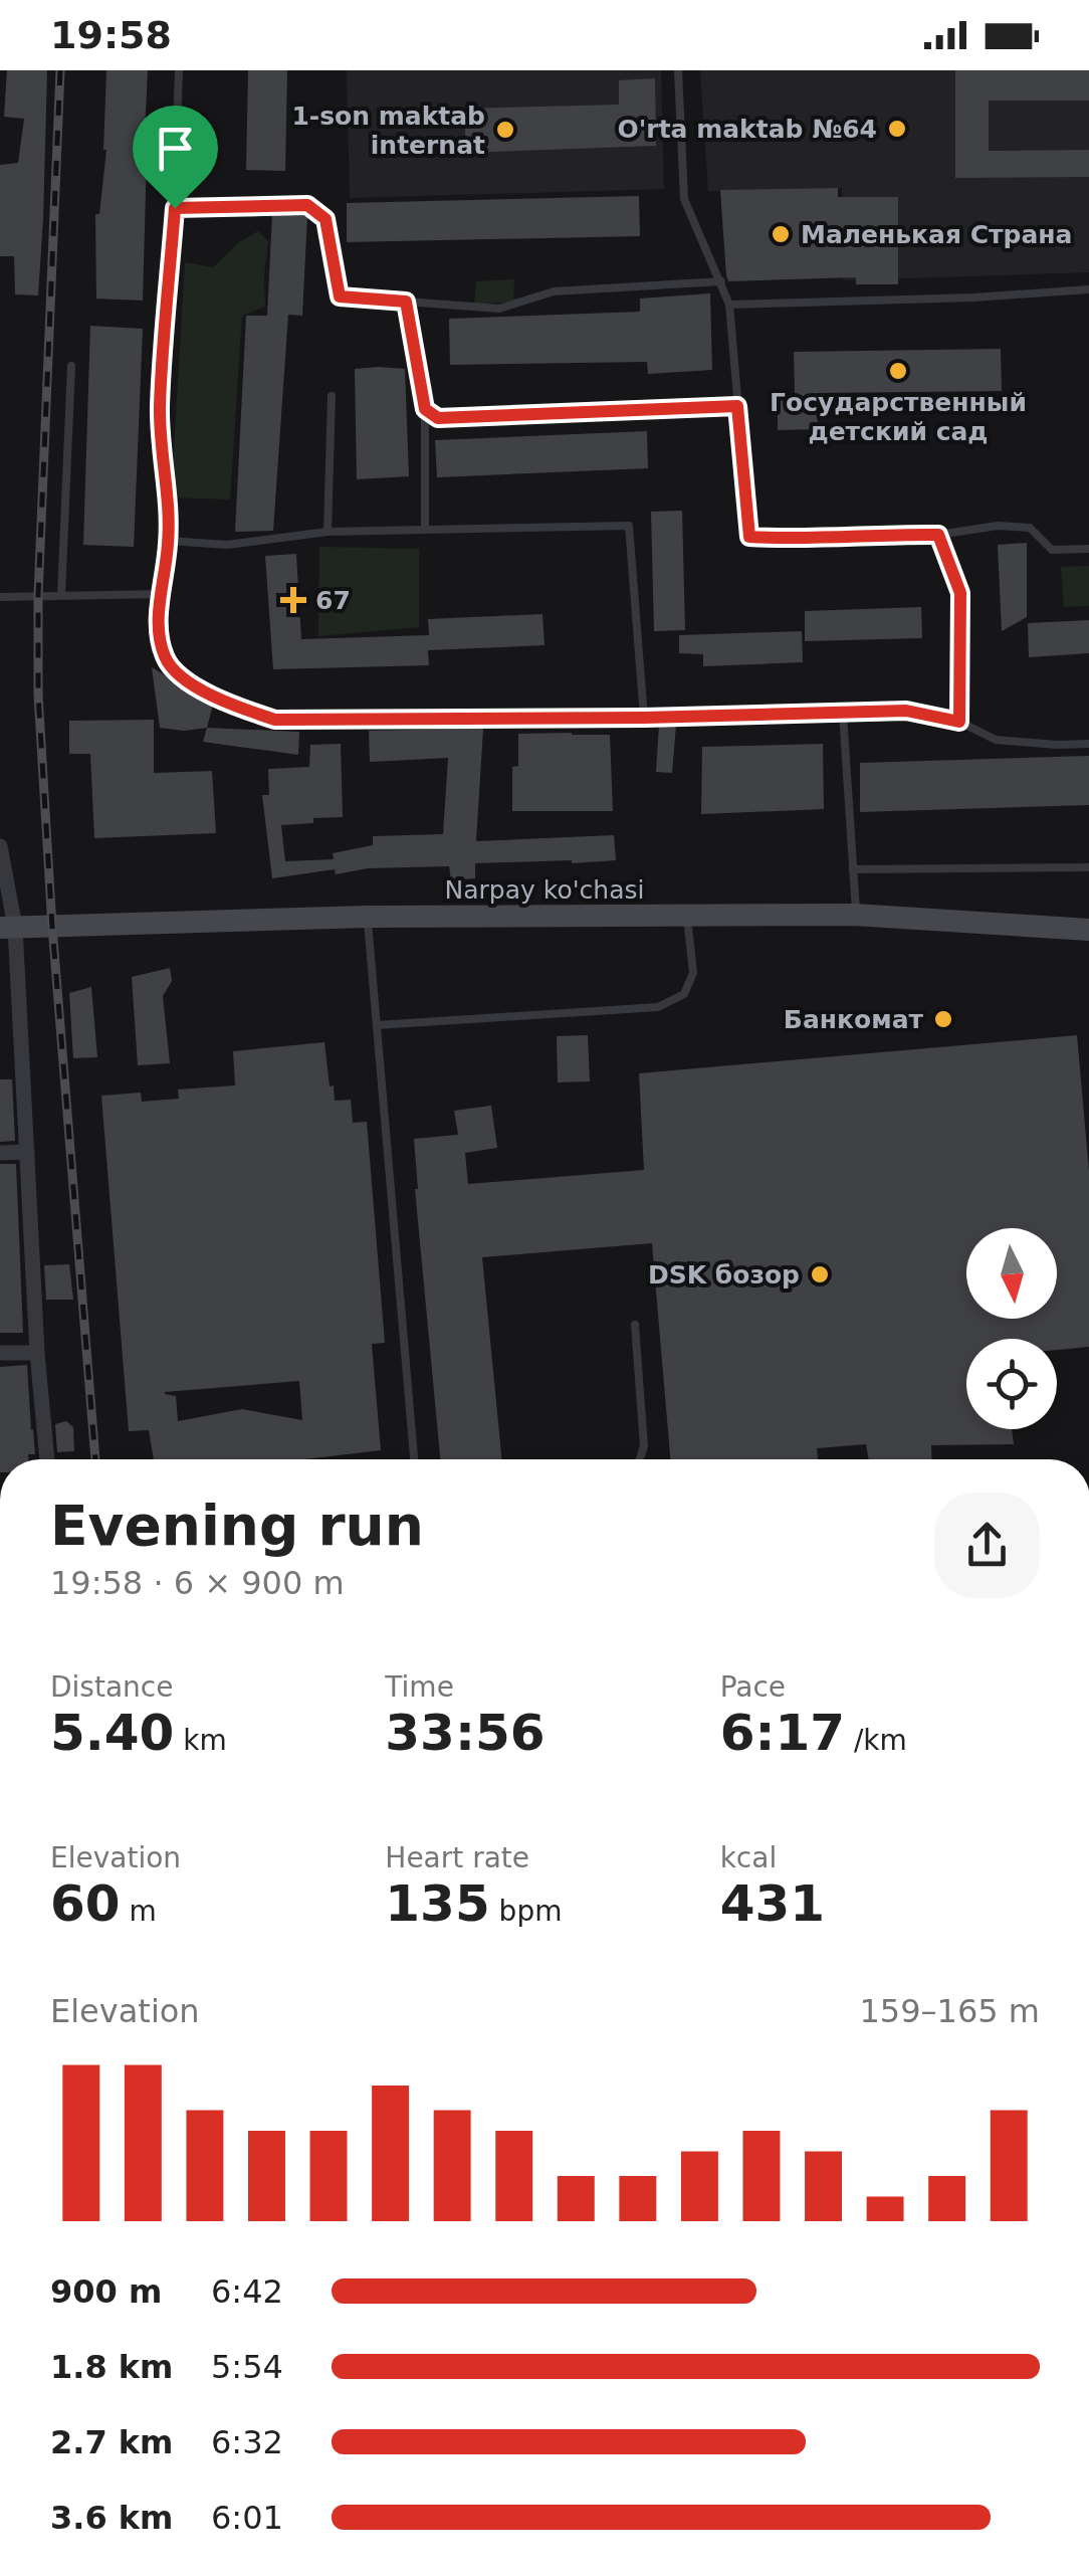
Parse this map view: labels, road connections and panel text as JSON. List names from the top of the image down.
{
  "streets": {
    "main road": ["Narpay ko'chasi"]
  },
  "places": {
    "other": [
      "O'rta maktab №64",
      "1-son maktab internat",
      "Маленькая Страна",
      "Государственный детский сад",
      "Банкомат",
      "DSK бозор"
    ],
    "health": ["67"]
  },
  "north": "bottom",
  "page": {
    "status": "19:58",
    "heading": ["Evening run", "19:58 · 6 × 900 m"],
    "stats": [
      ["Distance", "5.40 km"],
      ["Time", "33:56"],
      ["Pace", "6:17 /km"],
      ["Elevation", "60 m"],
      ["Heart rate", "135 bpm"],
      ["kcal", "431"]
    ],
    "chart": ["Elevation", "159–165 m"],
    "list": [
      {
        "name": "900 m",
        "note": "6:42"
      },
      {
        "name": "1.8 km",
        "note": "5:54"
      },
      {
        "name": "2.7 km",
        "note": "6:32"
      },
      {
        "name": "3.6 km",
        "note": "6:01"
      }
    ]
  }
}
